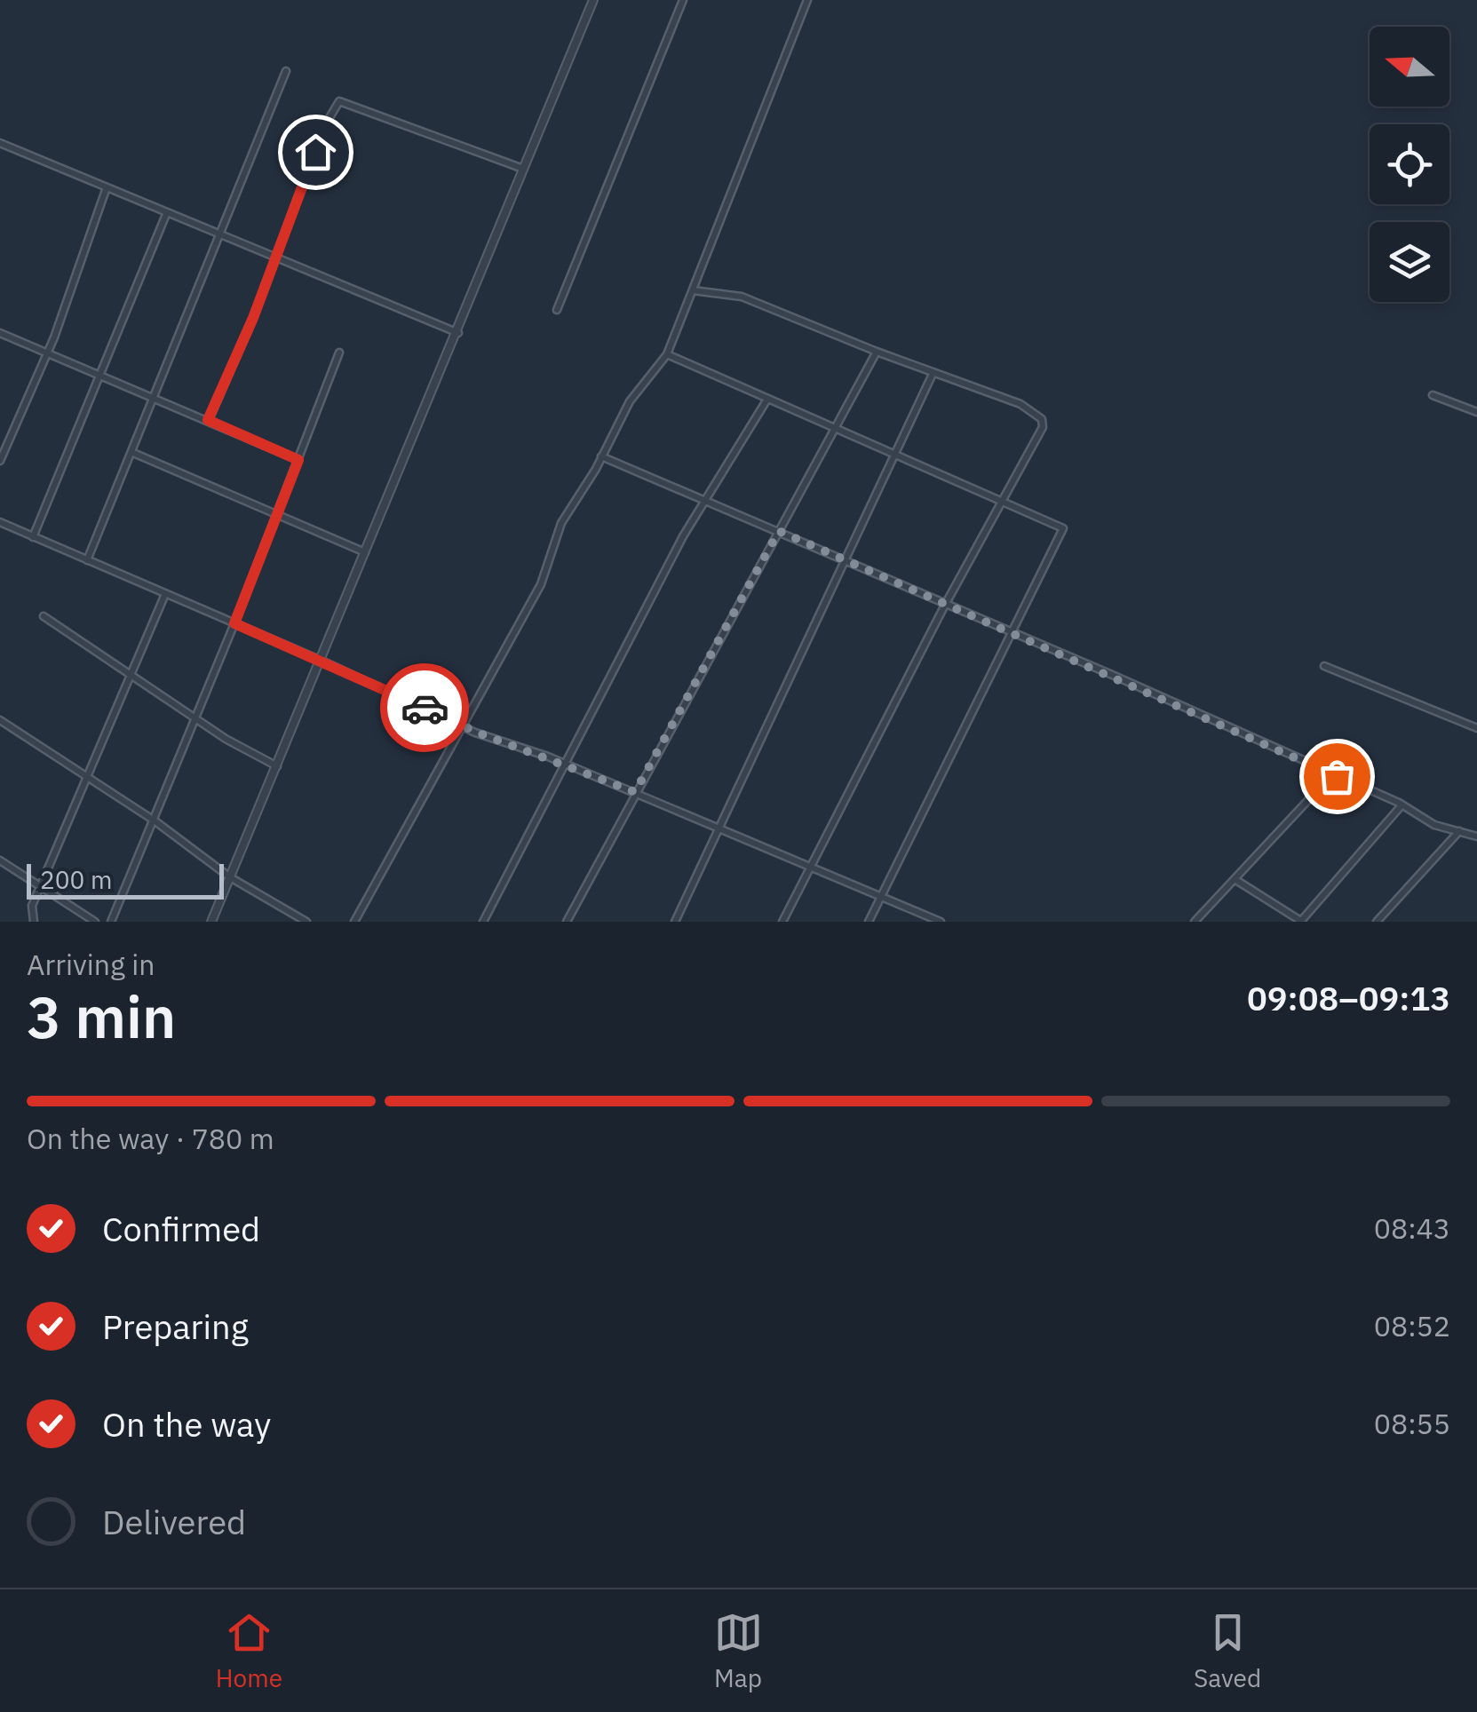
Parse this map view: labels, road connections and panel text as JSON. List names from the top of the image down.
{
  "scale_bar": "200 m",
  "north": "left",
  "page": {
    "scale": "200 m",
    "heading": ["3 min", "Arriving in", "09:08–09:13"],
    "bar": "On the way · 780 m",
    "list": [
      ["Confirmed", "08:43"],
      ["Preparing", "08:52"],
      ["On the way", "08:55"],
      "Delivered"
    ],
    "tabs": ["Home", "Map", "Saved"]
  }
}
